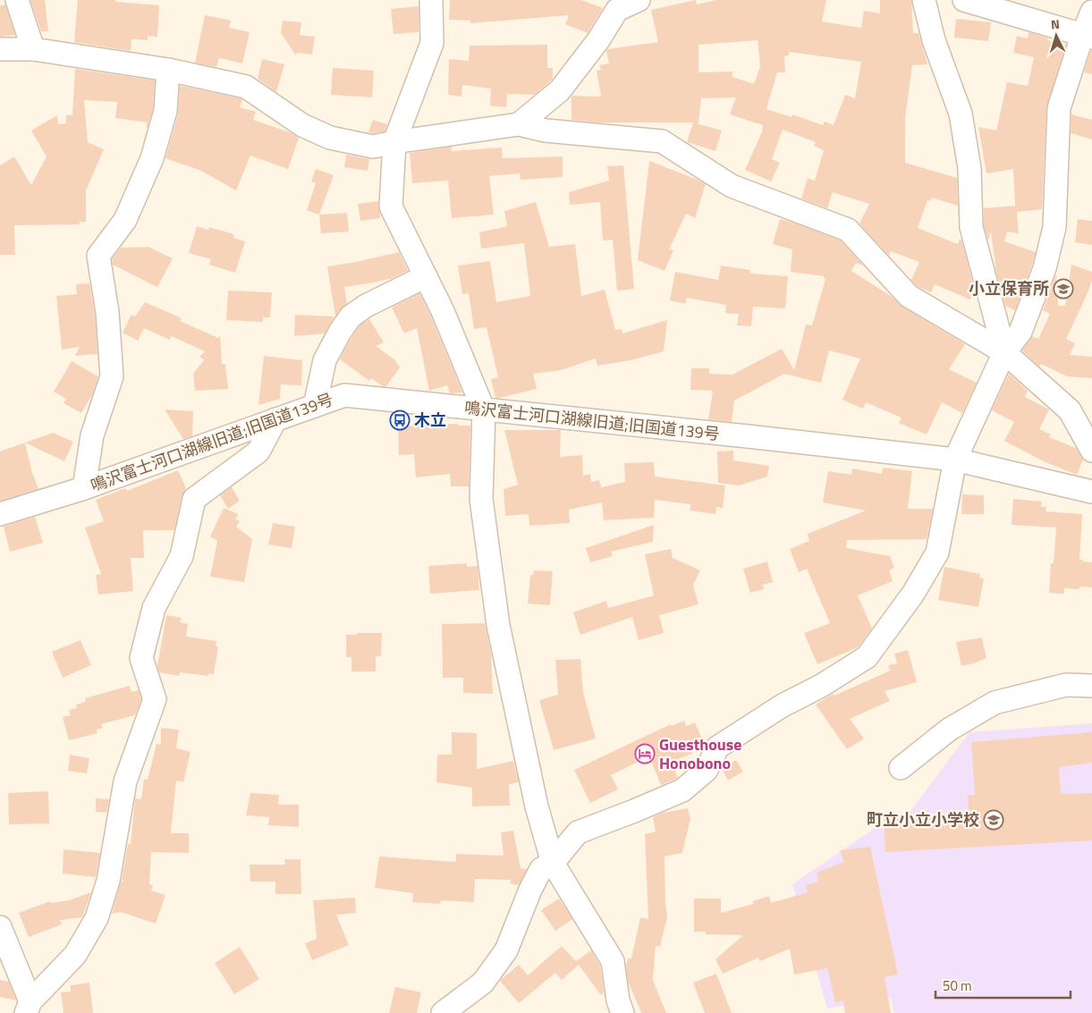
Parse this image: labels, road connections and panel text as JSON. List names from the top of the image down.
{
  "streets": {
    "street": ["鳴沢富士河口湖線旧道;旧国道139号"]
  },
  "places": {
    "school or university": ["小立保育所", "町立小立小学校"],
    "bus stop": ["木立"],
    "hotel": ["Guesthouse Honobono"]
  },
  "scale_bar": "50 m",
  "north": "top"
}
